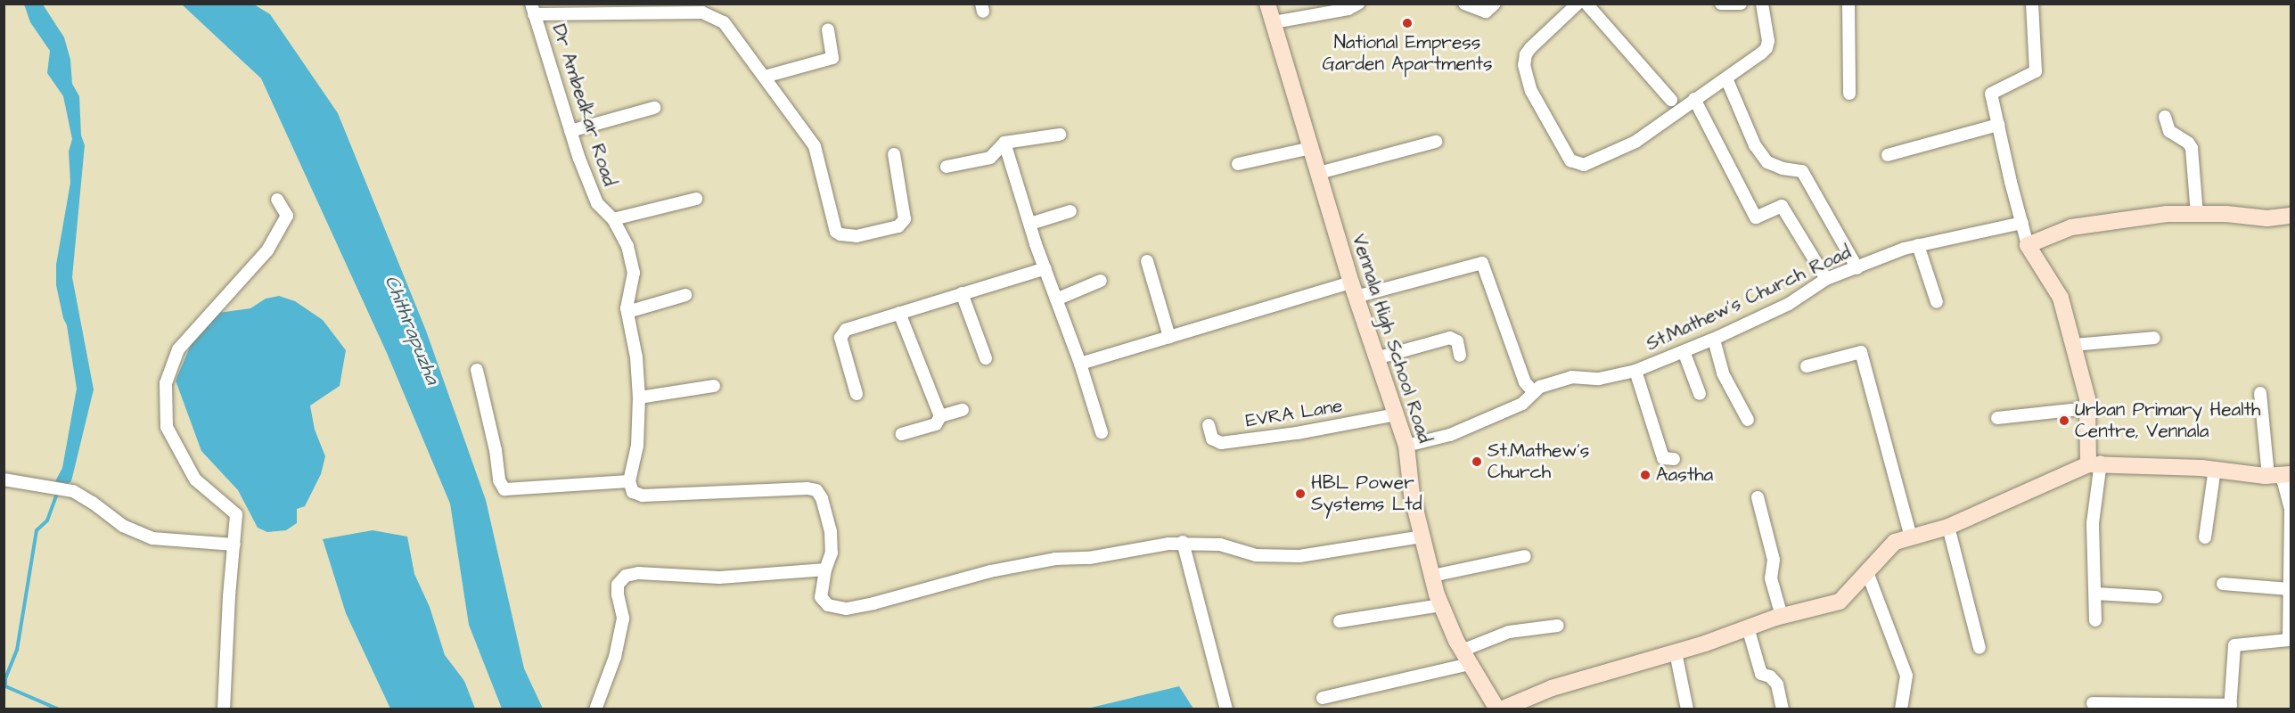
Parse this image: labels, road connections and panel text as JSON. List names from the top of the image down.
{
  "streets": {
    "street": [
      "Dr Ambedkar Road",
      "St.Mathew's Church Road",
      "Vennala High School Road",
      "EVRA Lane"
    ]
  },
  "crossings": [
    ["St.Mathew's Church Road", "Vennala High School Road"],
    ["Vennala High School Road", "EVRA Lane"]
  ],
  "water": ["Chithrapuzha"],
  "places": [
    "National Empress Garden Apartments",
    "Urban Primary Health Centre, Vennala",
    "St.Mathew's Church",
    "Aastha",
    "HBL Power Systems Ltd"
  ]
}
